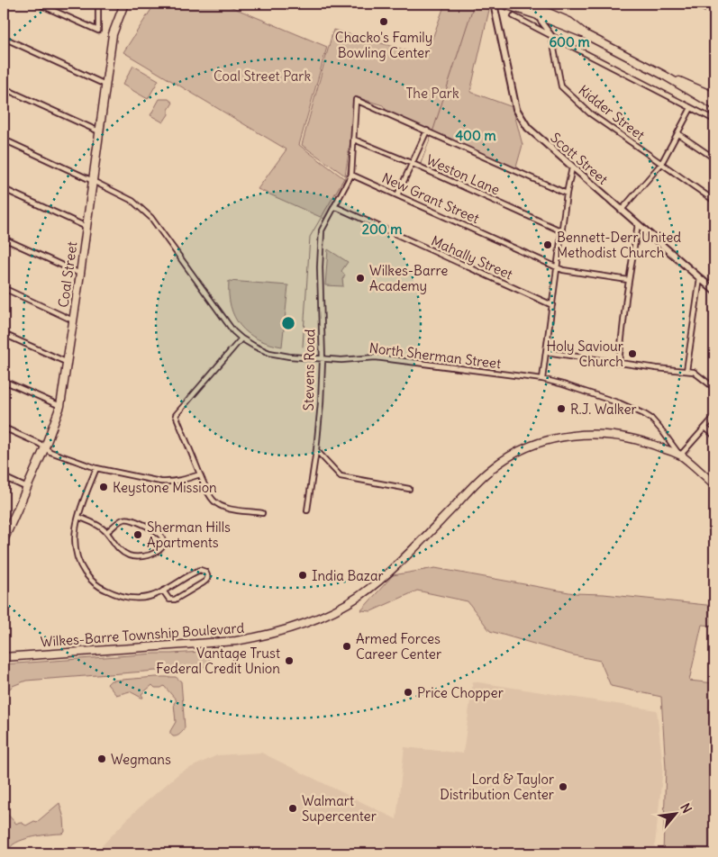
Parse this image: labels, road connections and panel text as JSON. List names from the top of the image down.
{
  "streets": {
    "main road": ["Coal Street", "Wilkes-Barre Township Boulevard"],
    "street": [
      "Kidder Street",
      "Scott Street",
      "Weston Lane",
      "New Grant Street",
      "Mahally Street",
      "North Sherman Street",
      "Stevens Road"
    ]
  },
  "crossings": [
    ["Mahally Street", "Stevens Road"],
    ["Coal Street", "North Sherman Street"],
    ["North Sherman Street", "Stevens Road"],
    ["North Sherman Street", "Wilkes-Barre Township Boulevard"]
  ],
  "parks": ["Coal Street Park", "The Park"],
  "places": [
    "Chacko's Family Bowling Center",
    "Bennett-Derr United Methodist Church",
    "Wilkes-Barre Academy",
    "Holy Saviour Church",
    "R.J. Walker",
    "Keystone Mission",
    "Sherman Hills Apartments",
    "India Bazar",
    "Armed Forces Career Center",
    "Vantage Trust Federal Credit Union",
    "Price Chopper",
    "Wegmans",
    "Lord & Taylor Distribution Center",
    "Walmart Supercenter"
  ],
  "north": "top right",
  "rings": ["600 m", "400 m", "200 m"]
}
